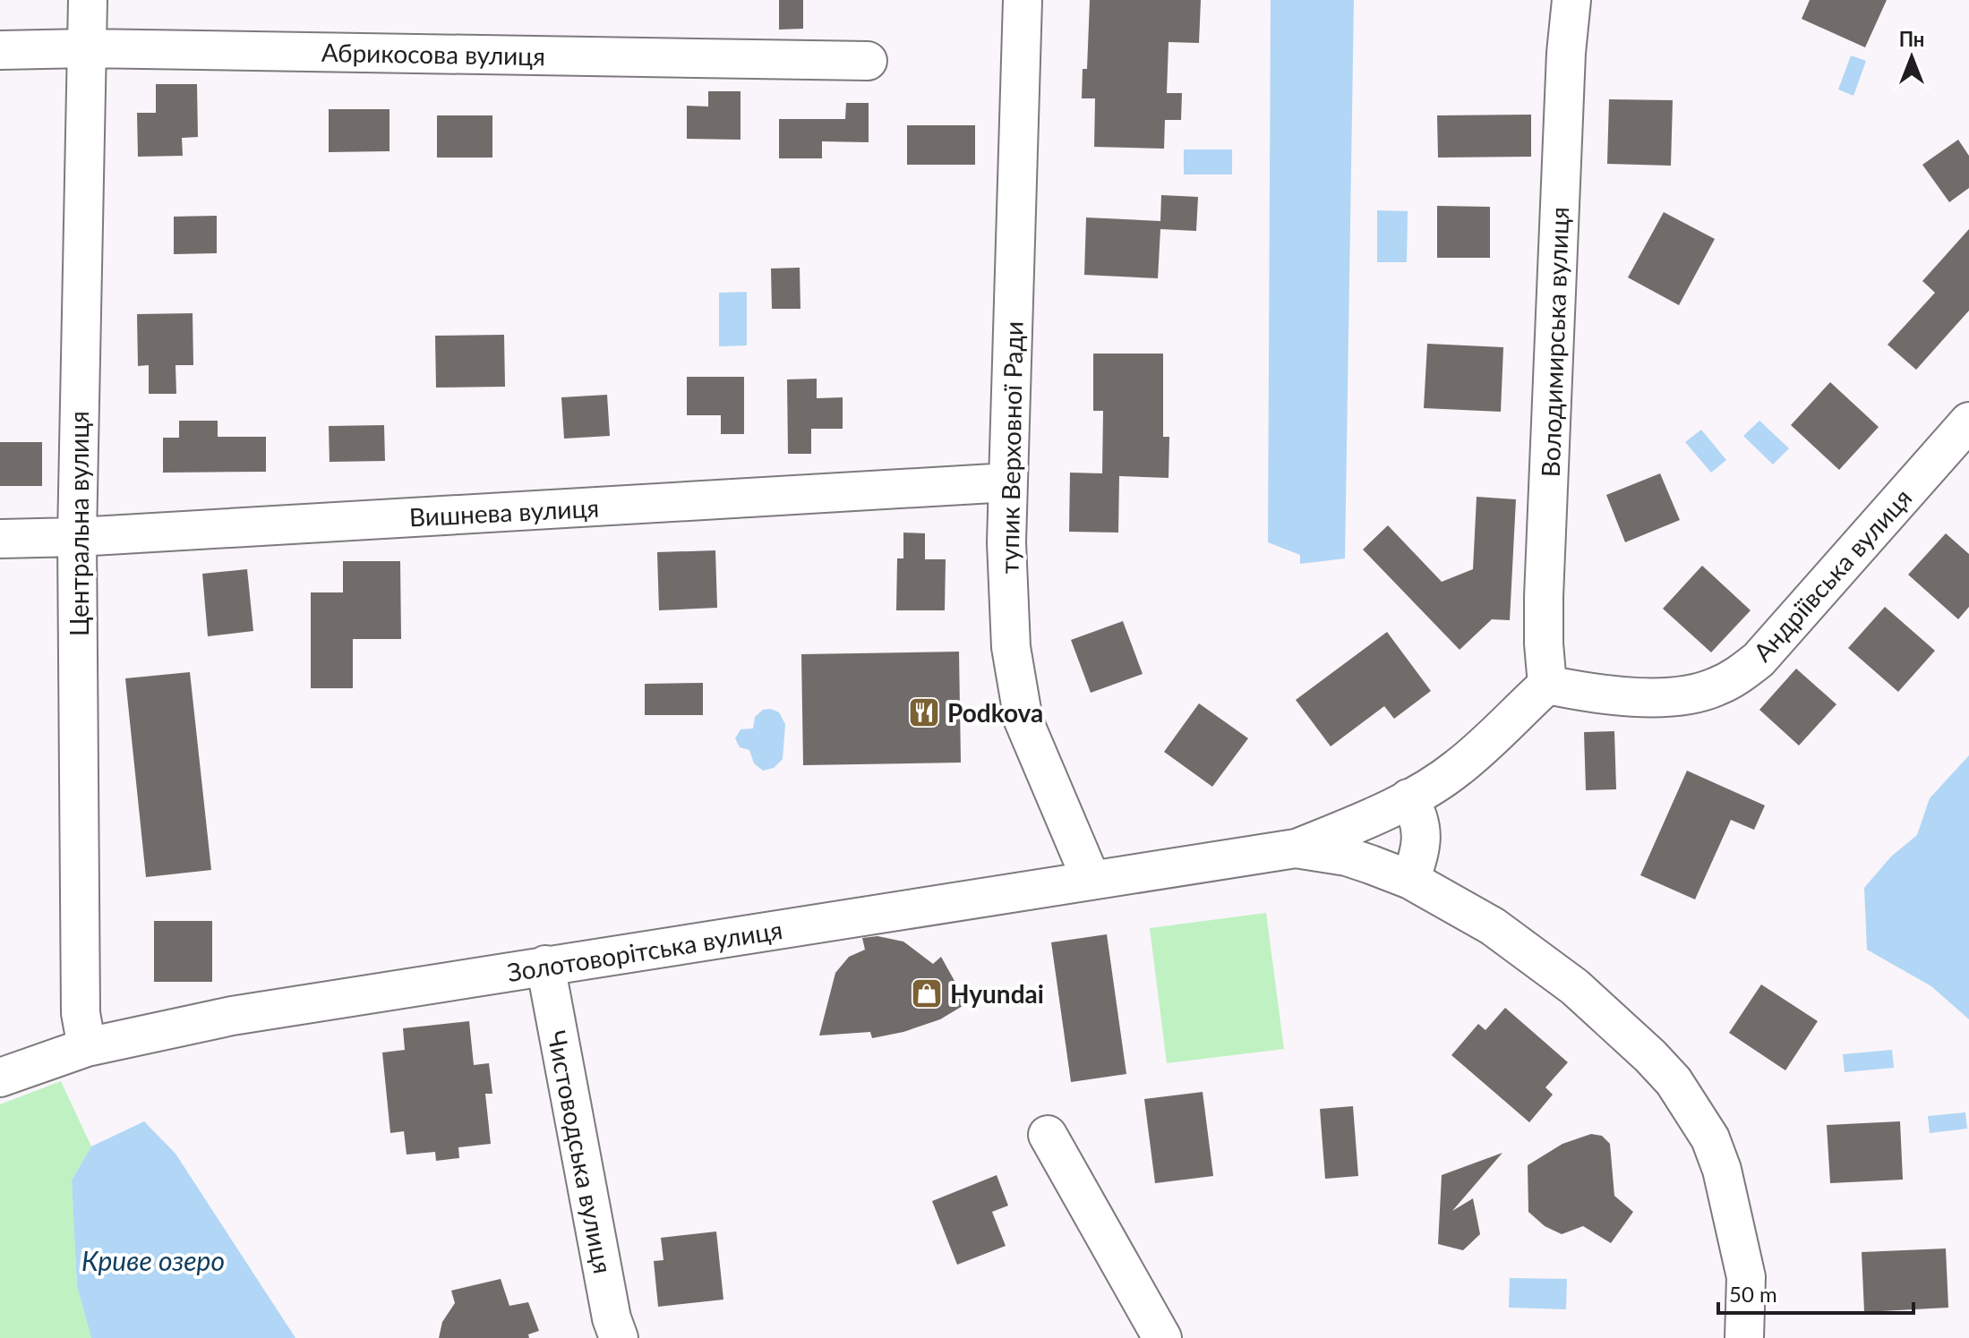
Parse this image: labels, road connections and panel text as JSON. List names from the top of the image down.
{
  "streets": {
    "street": [
      "Абрикосова вулиця",
      "Володимирська вулиця",
      "тупик Верховної Ради",
      "Вишнева вулиця",
      "Центральна вулиця",
      "Андріївська вулиця",
      "Золотоворітська вулиця",
      "Чистоводська вулиця"
    ]
  },
  "crossings": [
    ["Абрикосова вулиця", "Центральна вулиця"],
    ["Володимирська вулиця", "Андріївська вулиця"],
    ["Володимирська вулиця", "Золотоворітська вулиця"],
    ["тупик Верховної Ради", "Вишнева вулиця"],
    ["тупик Верховної Ради", "Золотоворітська вулиця"],
    ["Вишнева вулиця", "Центральна вулиця"],
    ["Центральна вулиця", "Золотоворітська вулиця"],
    ["Андріївська вулиця", "Золотоворітська вулиця"],
    ["Золотоворітська вулиця", "Чистоводська вулиця"]
  ],
  "water": ["Криве озеро"],
  "places": {
    "restaurant": ["Podkova"],
    "shop": ["Hyundai"]
  },
  "scale_bar": "50 m",
  "north": "top"
}
